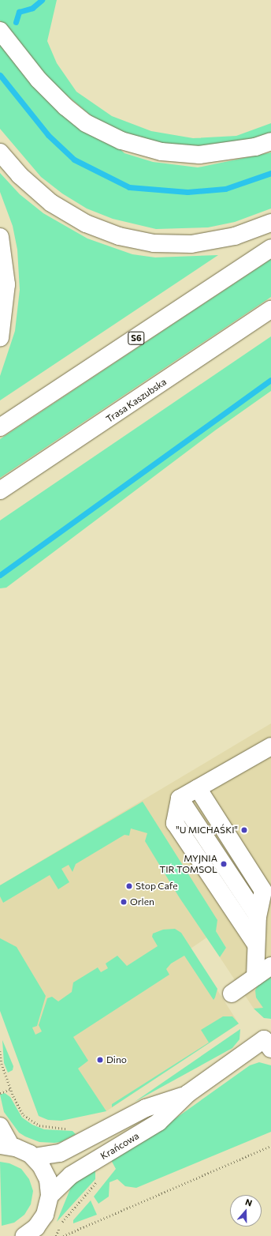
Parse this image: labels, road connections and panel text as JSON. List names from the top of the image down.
{
  "streets": {
    "main road": ["S6", "Trasa Kaszubska", "Krańcowa"]
  },
  "places": [
    "\"U MICHAŚKI\"",
    "MYJNIA TIR TOMSOL",
    "Stop Cafe",
    "Orlen",
    "Dino"
  ],
  "north": "top"
}
